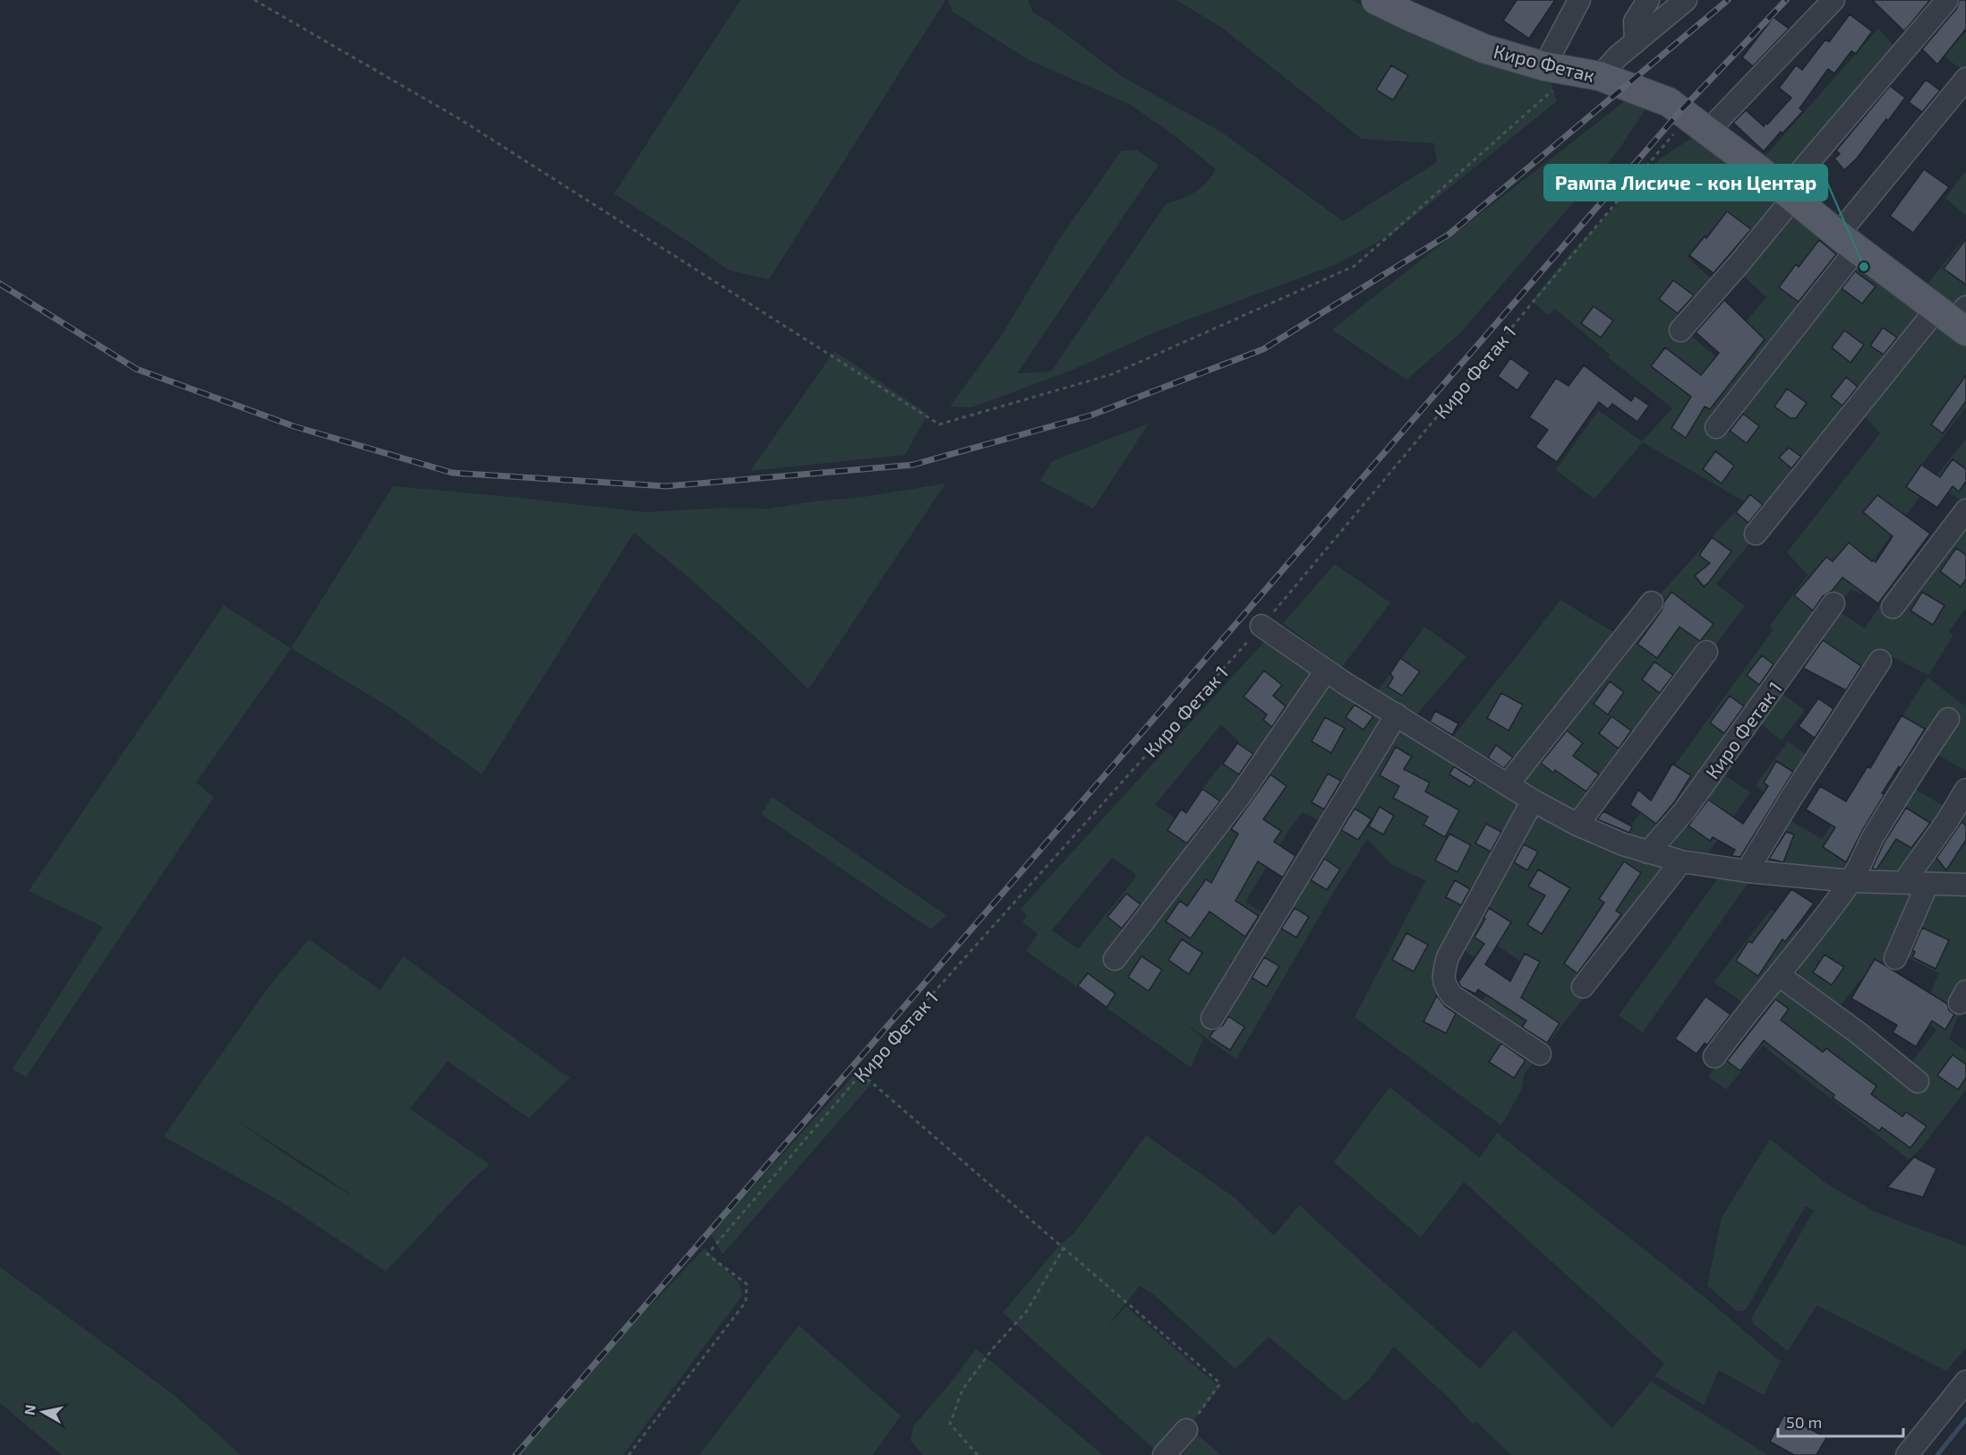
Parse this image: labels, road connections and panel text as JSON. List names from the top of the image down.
{
  "streets": {
    "main road": ["Киро Фетак"],
    "street": ["Киро Фетак 1"]
  },
  "crossings": [
    ["Киро Фетак", "Киро Фетак 1"]
  ],
  "places": ["Рампа Лисиче - кон Центар"],
  "scale_bar": "50 m",
  "north": "left"
}
